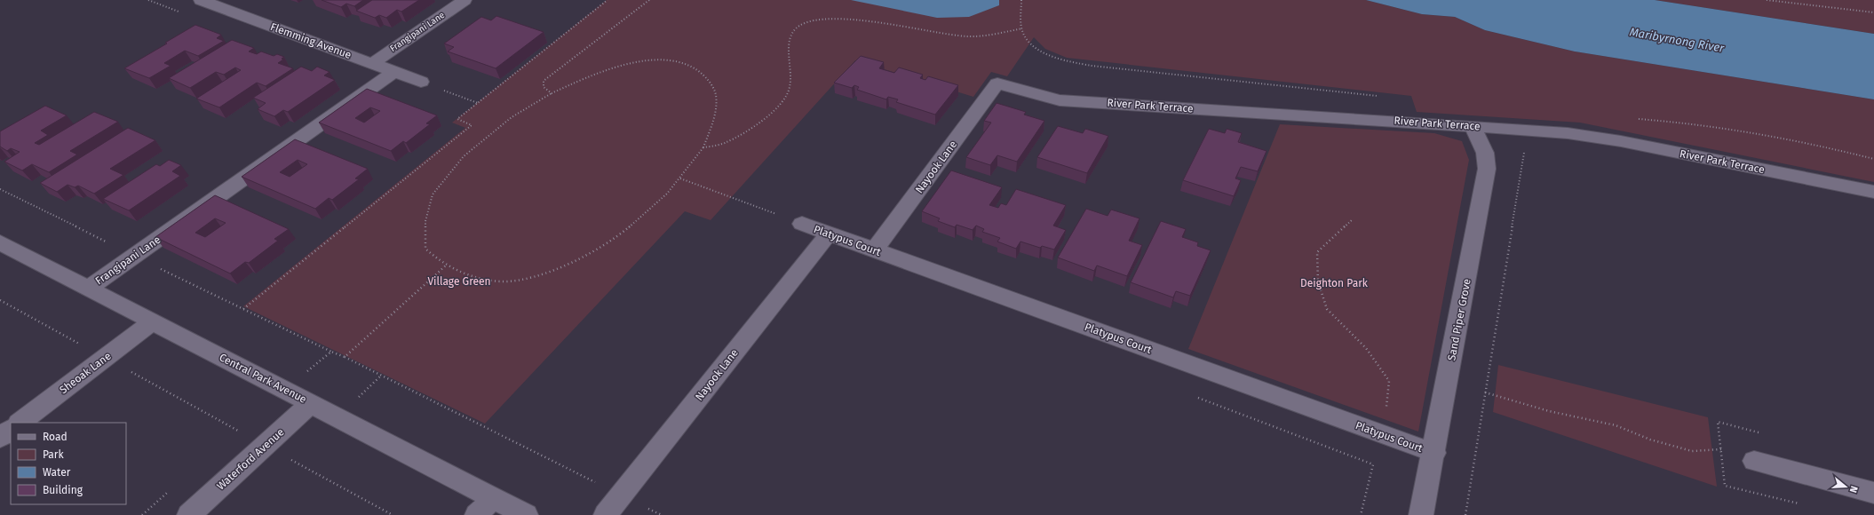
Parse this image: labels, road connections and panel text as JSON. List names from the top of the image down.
{
  "streets": {
    "street": [
      "Frangipani Lane",
      "Flemming Avenue",
      "River Park Terrace",
      "Nayook Lane",
      "Platypus Court",
      "Sand Piper Grove",
      "Sheoak Lane",
      "Central Park Avenue",
      "Waterford Avenue"
    ]
  },
  "crossings": [
    ["Frangipani Lane", "Flemming Avenue"],
    ["Frangipani Lane", "Central Park Avenue"],
    ["River Park Terrace", "Nayook Lane"],
    ["River Park Terrace", "Sand Piper Grove"],
    ["Nayook Lane", "Platypus Court"],
    ["Platypus Court", "Sand Piper Grove"],
    ["Sheoak Lane", "Central Park Avenue"],
    ["Central Park Avenue", "Waterford Avenue"]
  ],
  "water": ["Maribyrnong River"],
  "parks": ["Village Green", "Deighton Park"],
  "legend": [
    "Road",
    "Park",
    "Water",
    "Building"
  ],
  "north": "right"
}
